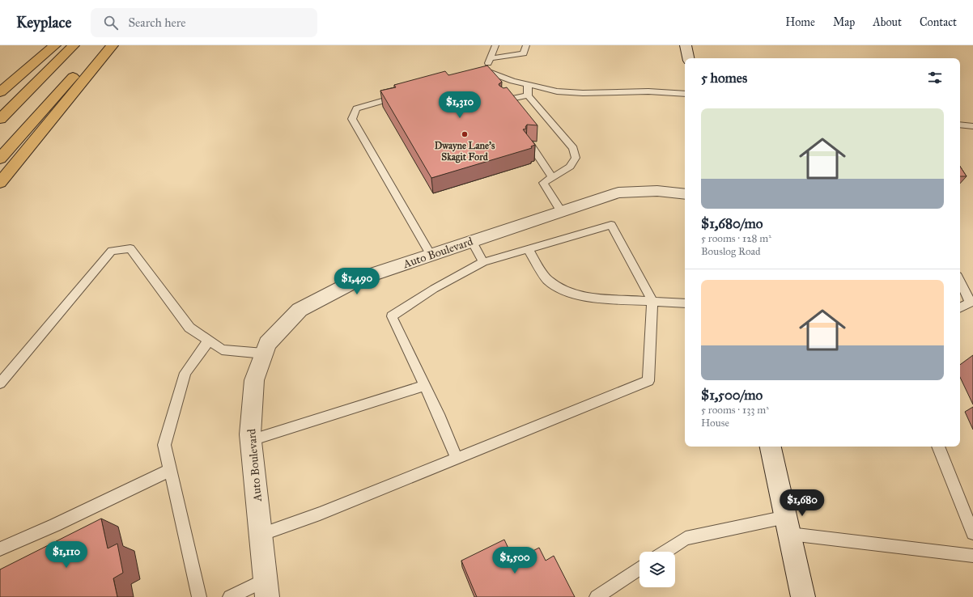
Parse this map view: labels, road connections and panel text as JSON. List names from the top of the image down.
{
  "streets": {
    "street": ["Auto Boulevard"]
  },
  "places": ["Dwayne Lane's Skagit Ford"],
  "page": {
    "header": "Keyplace",
    "search": "Search here",
    "nav": [
      "Home",
      "Map",
      "About",
      "Contact"
    ],
    "heading": "5 homes",
    "price": [
      "$1,310",
      "$1,490",
      "$1,680",
      "$1,110",
      "$1,500"
    ],
    "list": [
      {
        "name": "$1,680/mo",
        "note": "5 rooms · 128 m² · Bouslog Road"
      },
      {
        "name": "$1,500/mo",
        "note": "5 rooms · 133 m² · House"
      }
    ]
  }
}
